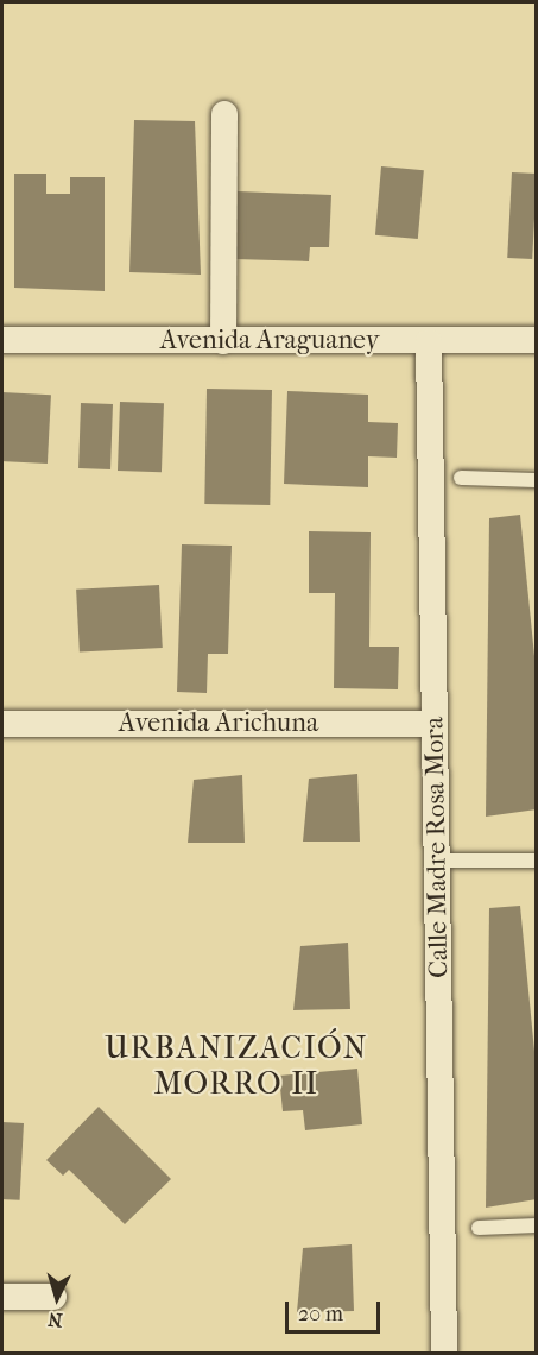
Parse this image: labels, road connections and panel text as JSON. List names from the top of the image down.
{
  "streets": {
    "street": ["Avenida Araguaney", "Avenida Arichuna", "Calle Madre Rosa Mora"]
  },
  "crossings": [
    ["Avenida Araguaney", "Calle Madre Rosa Mora"],
    ["Avenida Arichuna", "Calle Madre Rosa Mora"]
  ],
  "districts": ["URBANIZACIÓN MORRO II"],
  "scale_bar": "20 m",
  "north": "bottom"
}
